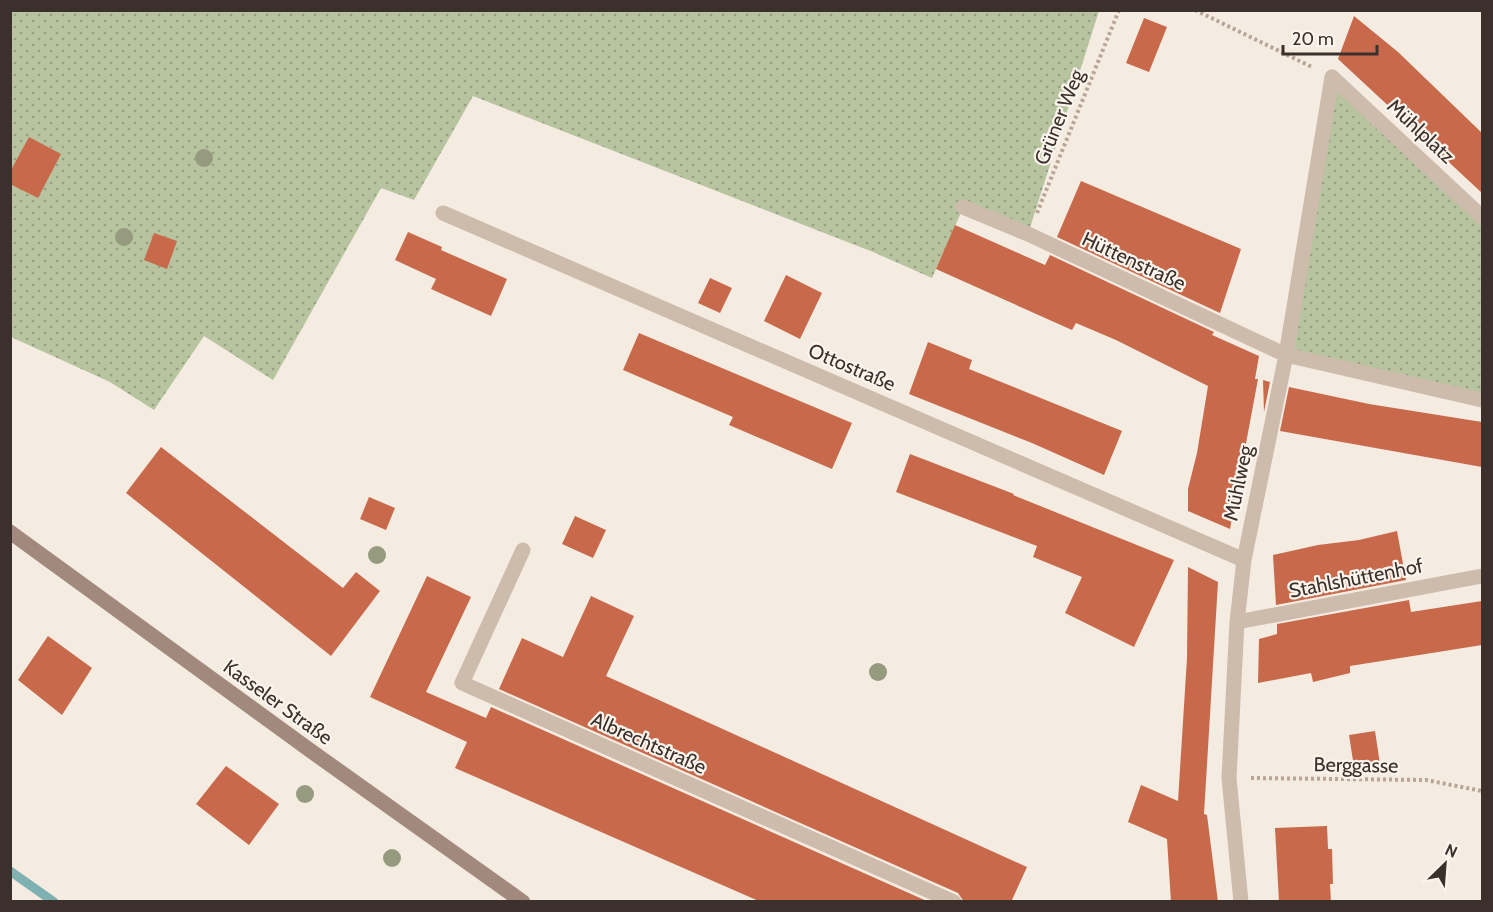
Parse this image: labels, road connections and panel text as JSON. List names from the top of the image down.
{
  "streets": {
    "main road": ["Kasseler Straße"],
    "street": [
      "Mühlplatz",
      "Hüttenstraße",
      "Ottostraße",
      "Mühlweg",
      "Stahlshüttenhof",
      "Albrechtstraße"
    ],
    "path": ["Grüner Weg", "Berggasse"]
  },
  "crossings": [
    ["Grüner Weg", "Hüttenstraße"],
    ["Mühlplatz", "Mühlweg"],
    ["Hüttenstraße", "Mühlweg"],
    ["Ottostraße", "Mühlweg"],
    ["Mühlweg", "Stahlshüttenhof"],
    ["Mühlweg", "Berggasse"]
  ],
  "scale_bar": "20 m",
  "north": "top right"
}
